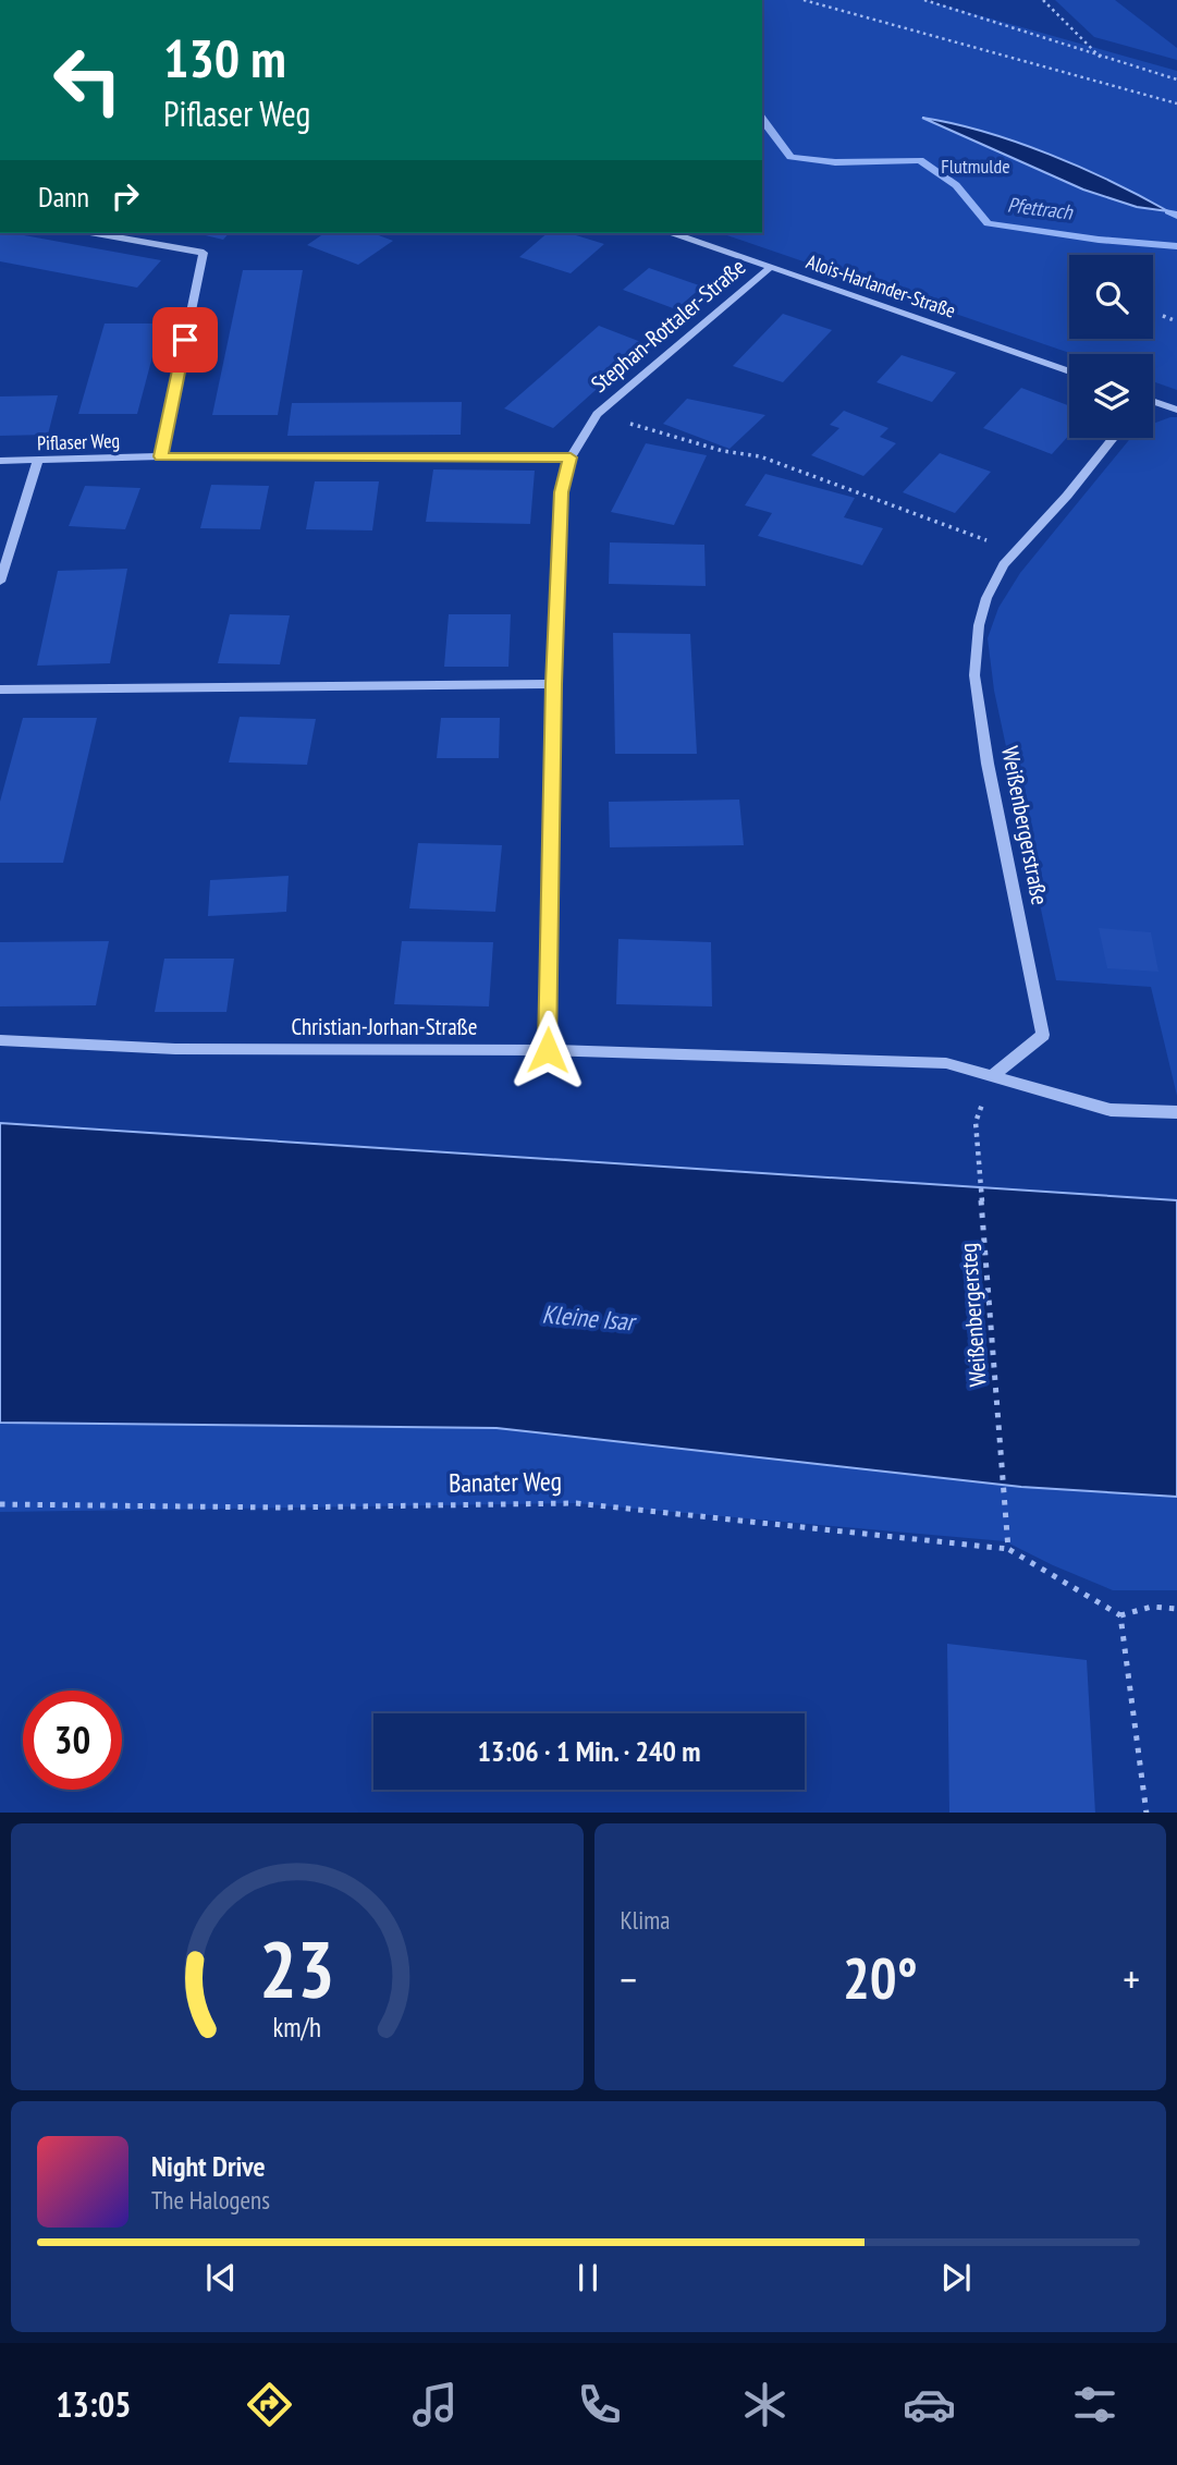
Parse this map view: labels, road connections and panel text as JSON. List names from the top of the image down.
{
  "streets": {
    "street": [
      "Alois-Harlander-Straße",
      "Stephan-Rottaler-Straße",
      "Piflaser Weg",
      "Weißenbergerstraße",
      "Christian-Jorhan-Straße"
    ],
    "path": ["Weißenbergersteg", "Banater Weg"]
  },
  "crossings": [
    ["Alois-Harlander-Straße", "Stephan-Rottaler-Straße"],
    ["Stephan-Rottaler-Straße", "Piflaser Weg"],
    ["Stephan-Rottaler-Straße", "Christian-Jorhan-Straße"],
    ["Weißenbergerstraße", "Christian-Jorhan-Straße"],
    ["Weißenbergersteg", "Banater Weg"]
  ],
  "water": ["Pfettrach", "Kleine Isar"],
  "parks": ["Flutmulde"],
  "page": {
    "turn": ["130 m", "Piflaser Weg"],
    "then": "Dann",
    "limit": "30",
    "trip": "13:06 · 1 Min. · 240 m",
    "tile": "Klima",
    "heat": ["−", "20°", "+"],
    "song": ["Night Drive", "The Halogens"],
    "tabs": "13:05",
    "gauge": ["23", "km/h"]
  }
}
